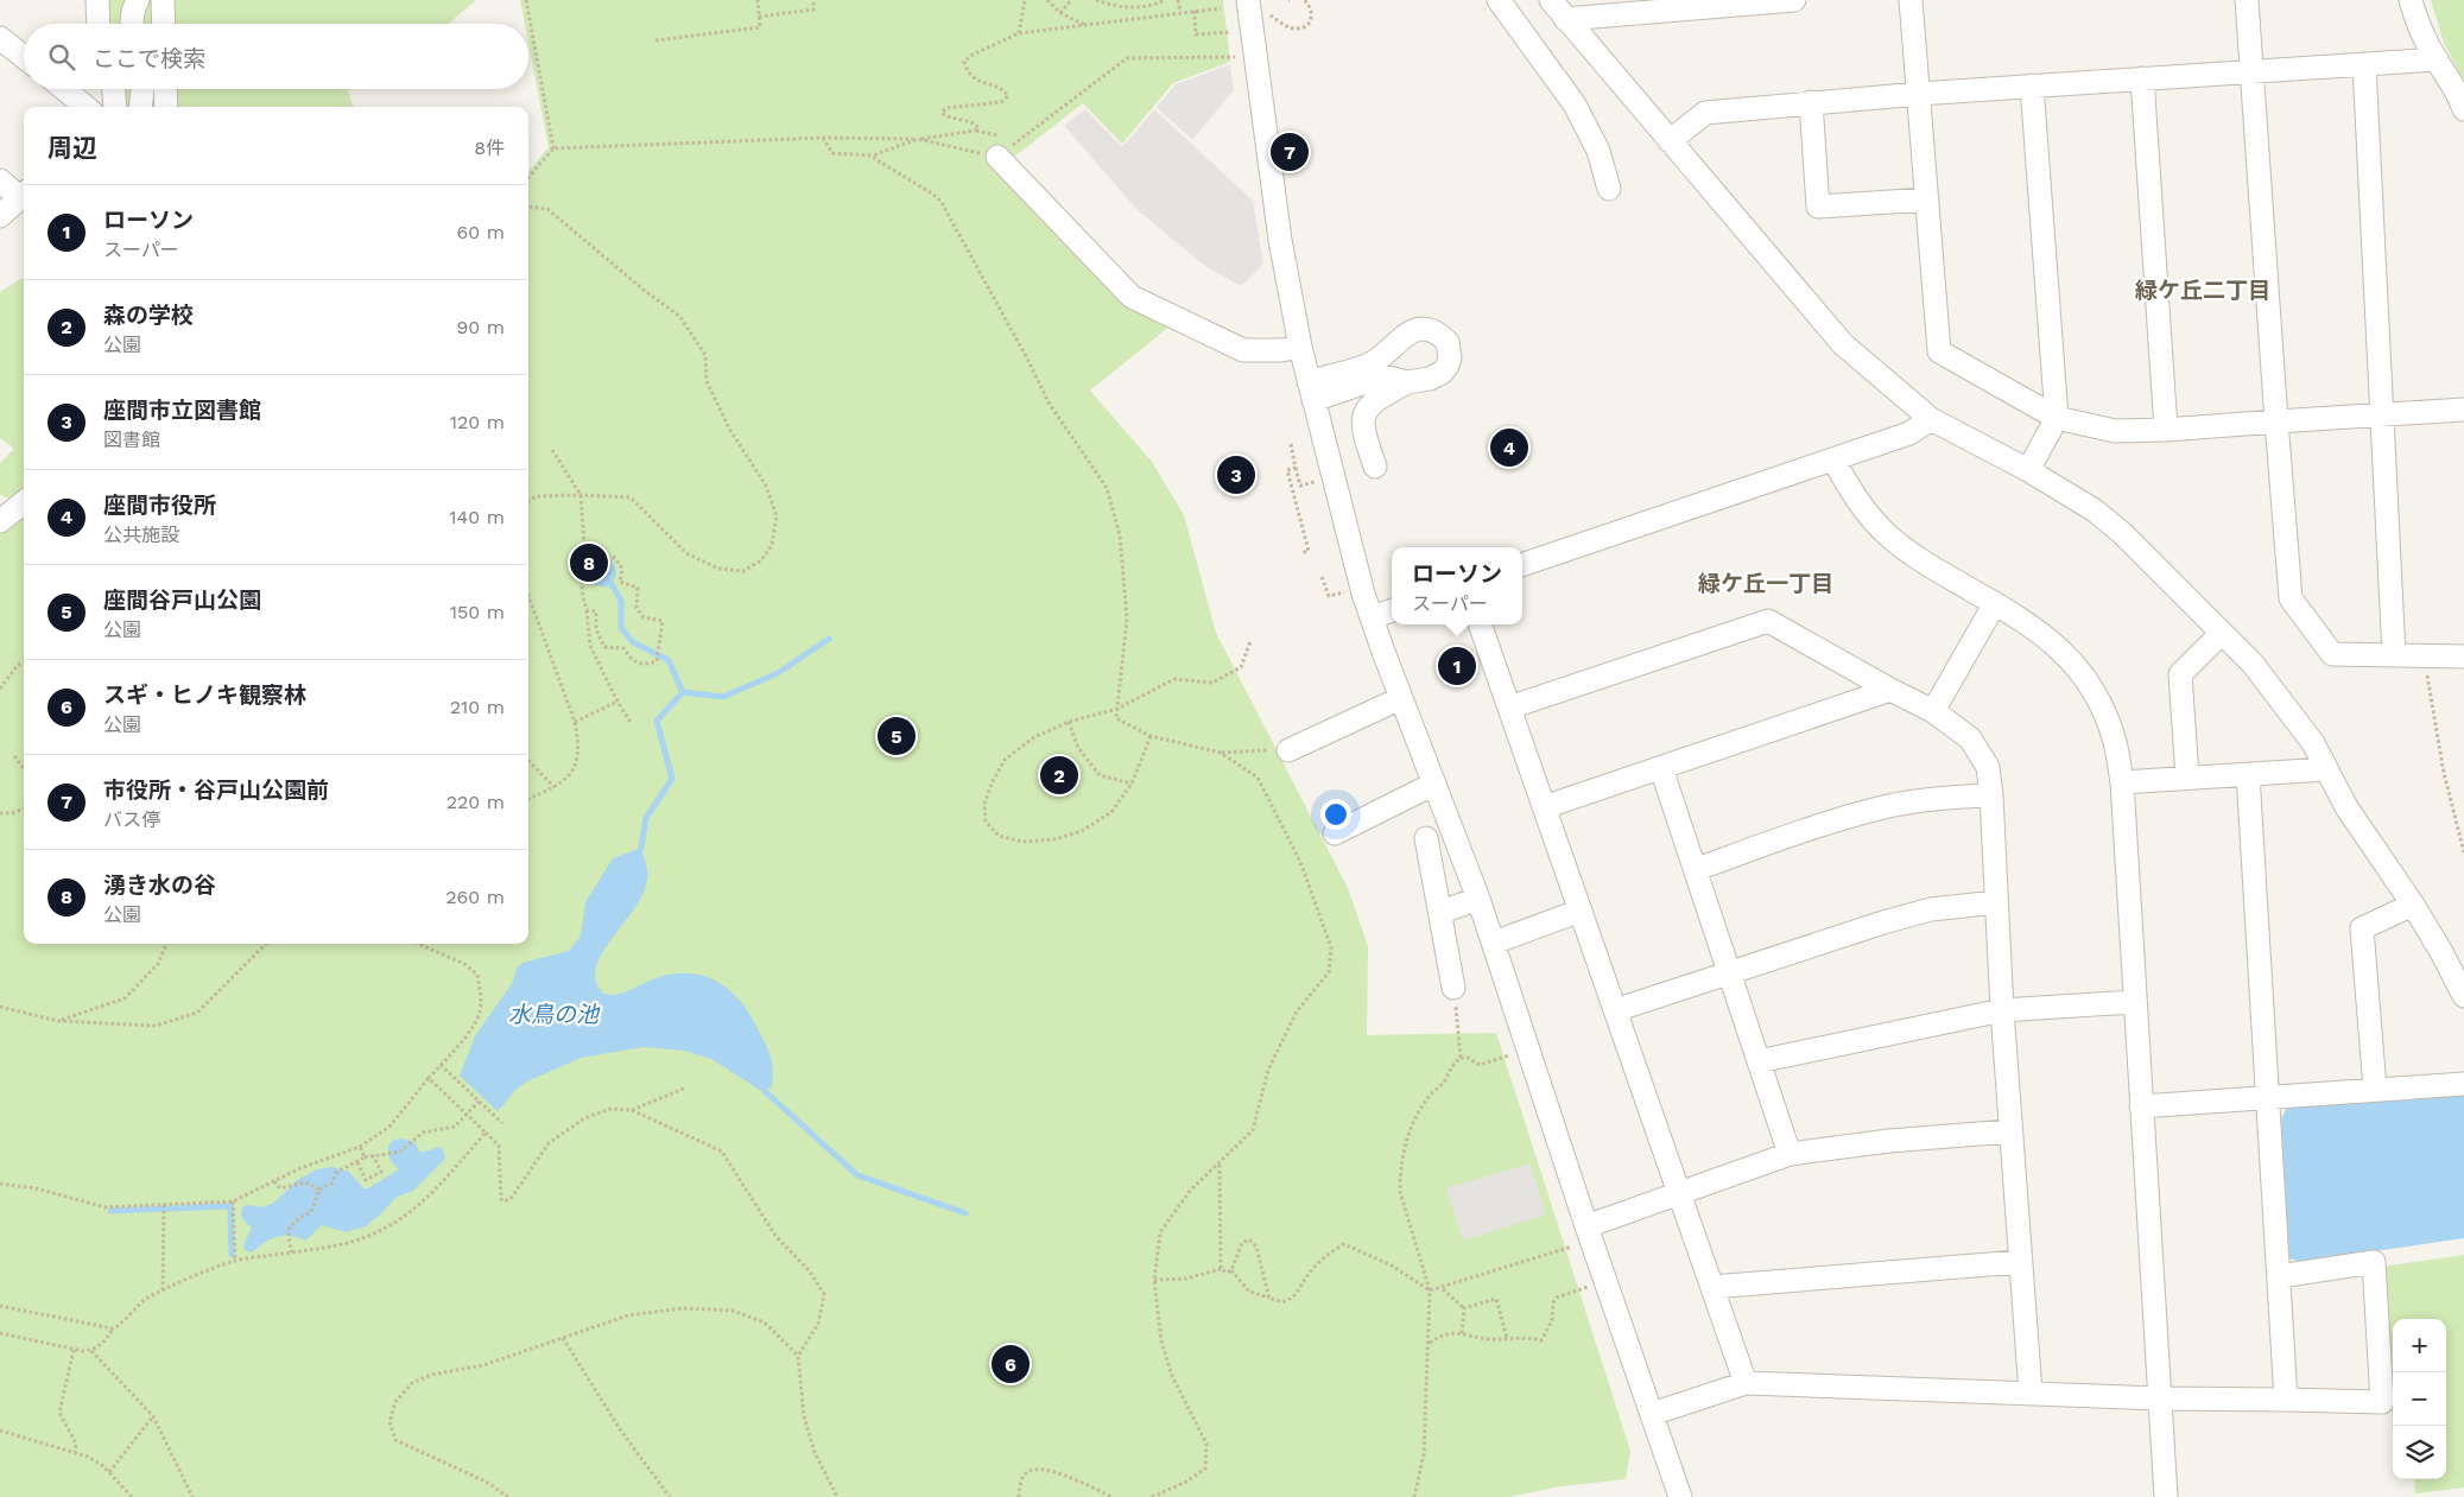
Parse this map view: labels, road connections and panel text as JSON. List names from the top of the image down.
{
  "districts": ["緑ケ丘二丁目", "緑ケ丘一丁目"],
  "water": ["水鳥の池"],
  "page": {
    "search": "ここで検索",
    "heading": ["周辺", "8件"],
    "pins": [
      "7",
      "4",
      "3",
      "8",
      "1",
      "5",
      "2",
      "6"
    ],
    "list": [
      {
        "mark": "1",
        "name": "ローソン",
        "note": "スーパー",
        "value": "60 m"
      },
      {
        "mark": "2",
        "name": "森の学校",
        "note": "公園",
        "value": "90 m"
      },
      {
        "mark": "3",
        "name": "座間市立図書館",
        "note": "図書館",
        "value": "120 m"
      },
      {
        "mark": "4",
        "name": "座間市役所",
        "note": "公共施設",
        "value": "140 m"
      },
      {
        "mark": "5",
        "name": "座間谷戸山公園",
        "note": "公園",
        "value": "150 m"
      },
      {
        "mark": "6",
        "name": "スギ・ヒノキ観察林",
        "note": "公園",
        "value": "210 m"
      },
      {
        "mark": "7",
        "name": "市役所・谷戸山公園前",
        "note": "バス停",
        "value": "220 m"
      },
      {
        "mark": "8",
        "name": "湧き水の谷",
        "note": "公園",
        "value": "260 m"
      }
    ],
    "popup": ["ローソン", "スーパー"],
    "map_buttons": ["+", "−"]
  }
}
